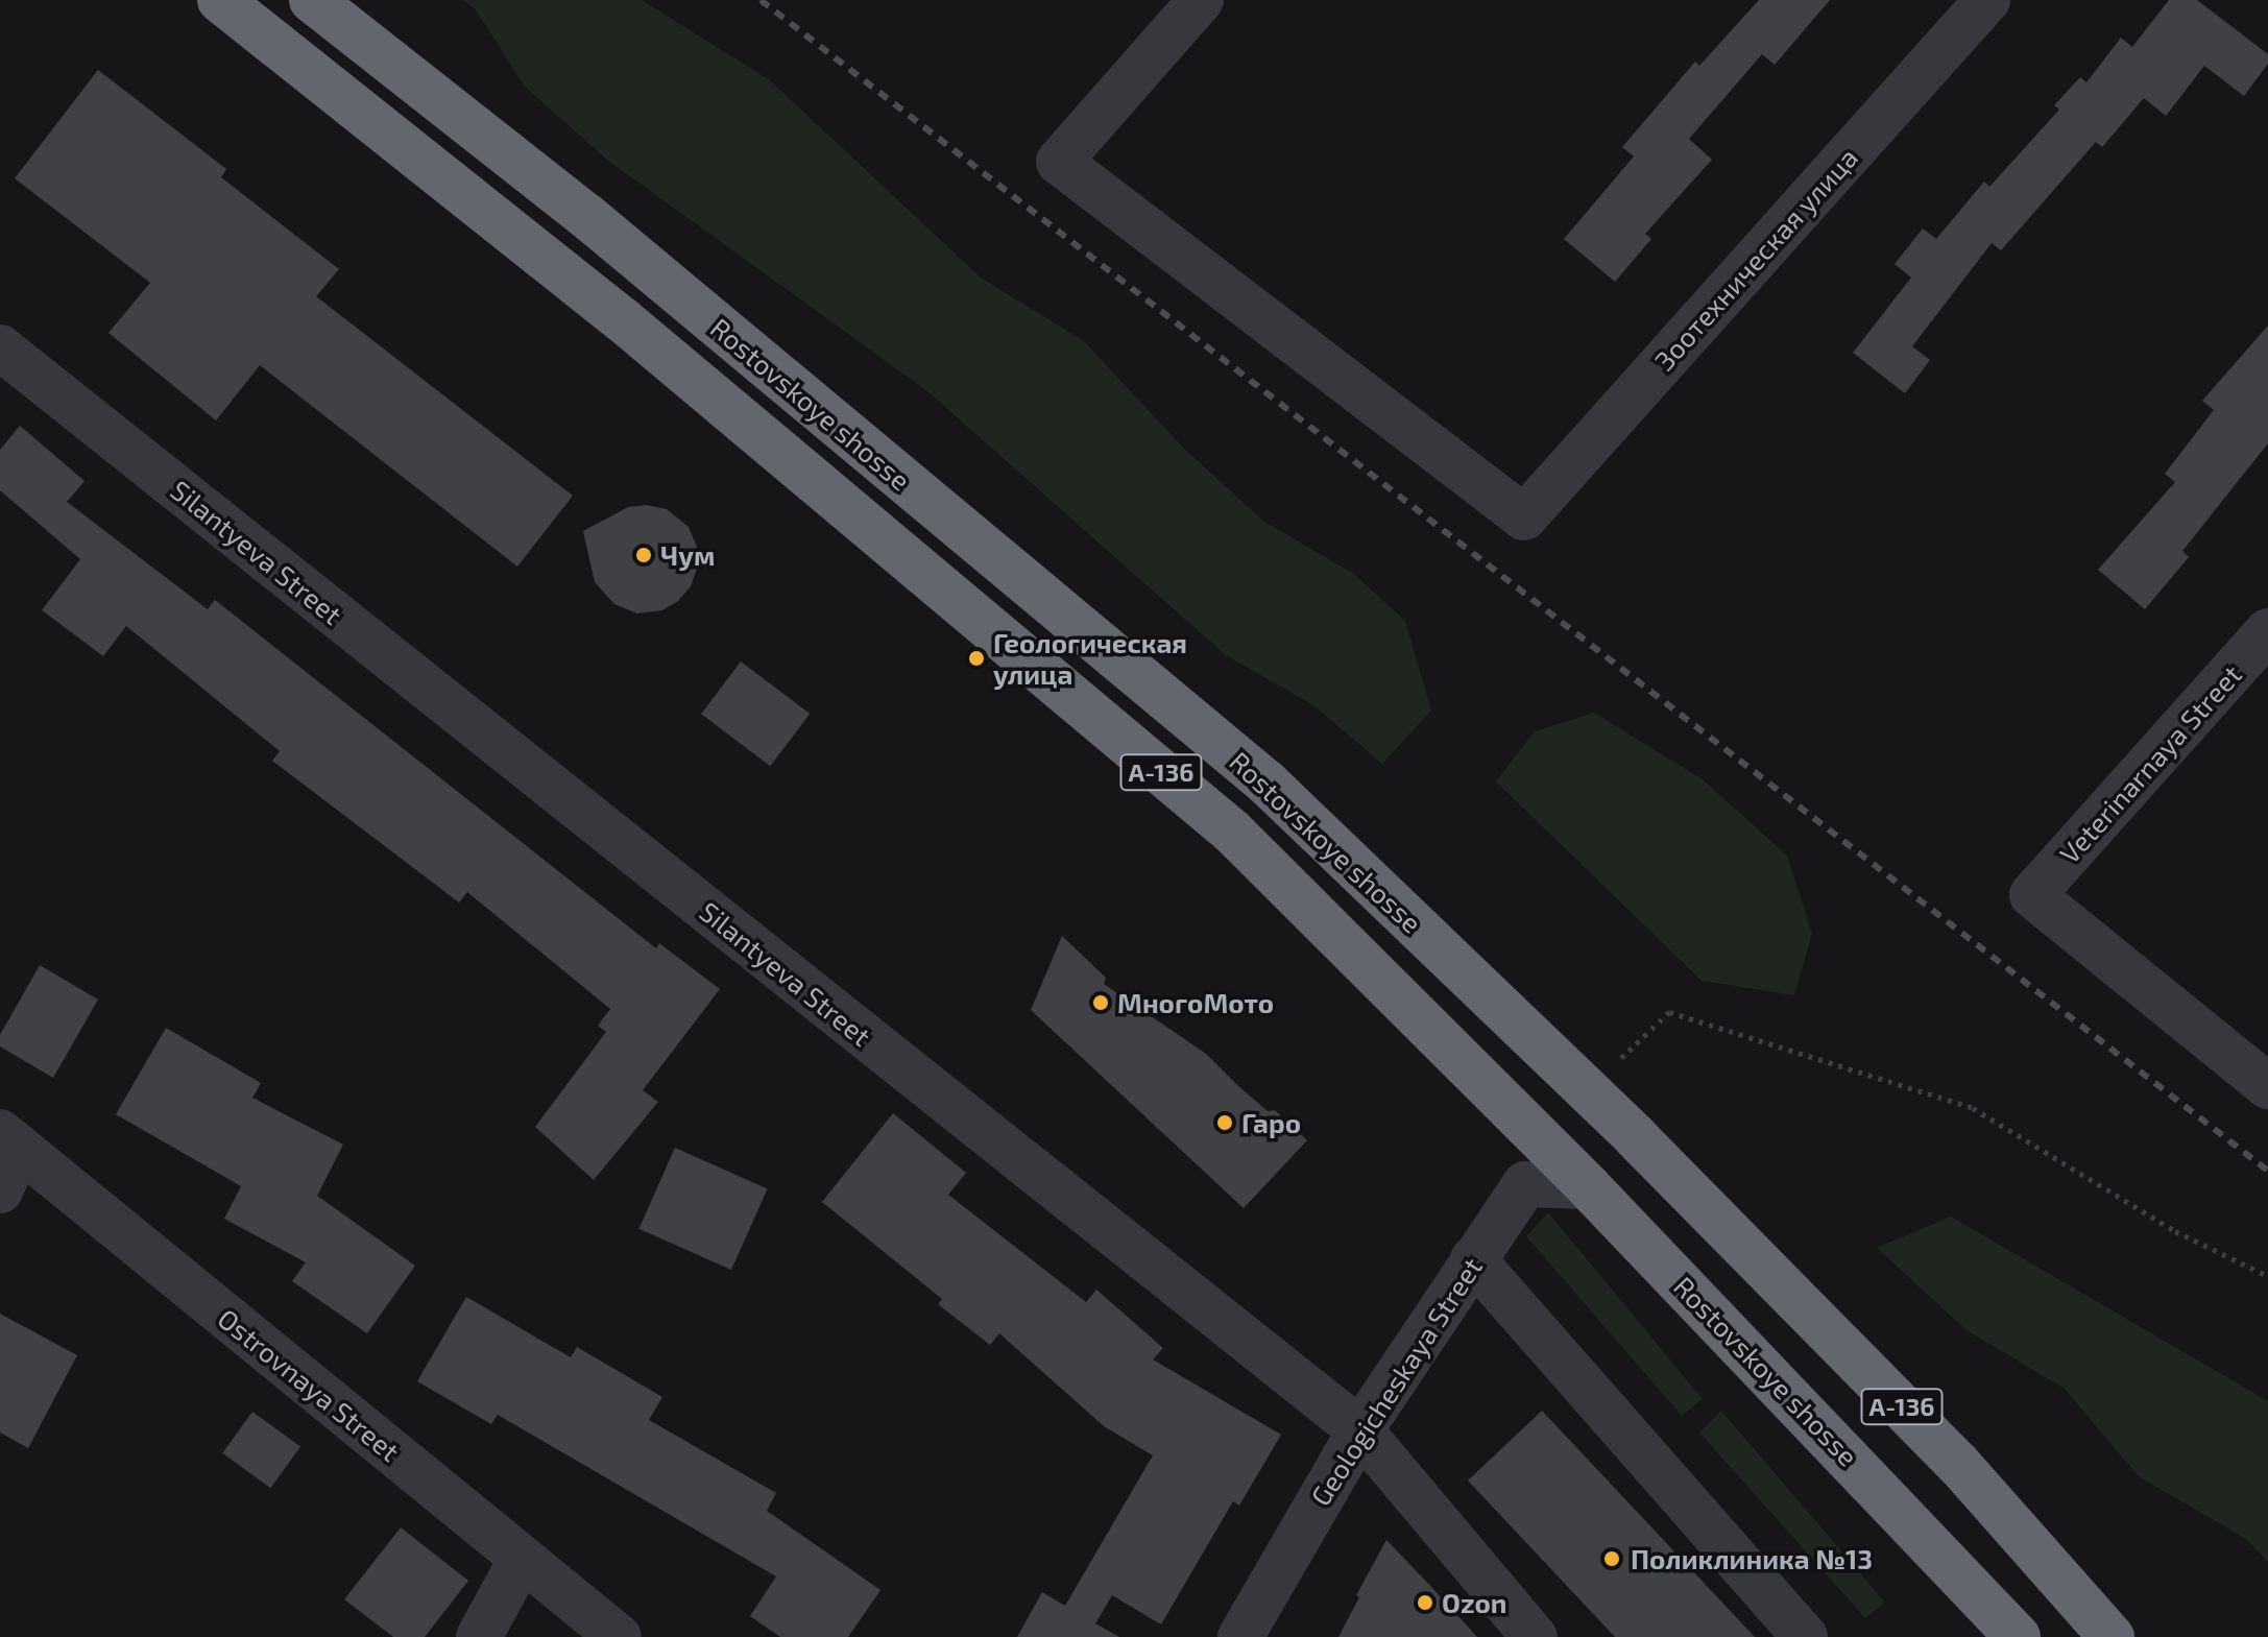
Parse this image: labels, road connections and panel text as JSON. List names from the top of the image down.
{
  "streets": {
    "highway": ["Rostovskoye shosse", "А-136"],
    "street": [
      "Зоотехническая улица",
      "Silantyeva Street",
      "Veterinarnaya Street",
      "Geologicheskaya Street",
      "Ostrovnaya Street"
    ]
  },
  "crossings": [
    ["Rostovskoye shosse", "Geologicheskaya Street"],
    ["Silantyeva Street", "Geologicheskaya Street"]
  ],
  "places": [
    "Чум",
    "Геологическая улица",
    "МногоМото",
    "Гаро",
    "Поликлиника №13",
    "Ozon"
  ]
}
